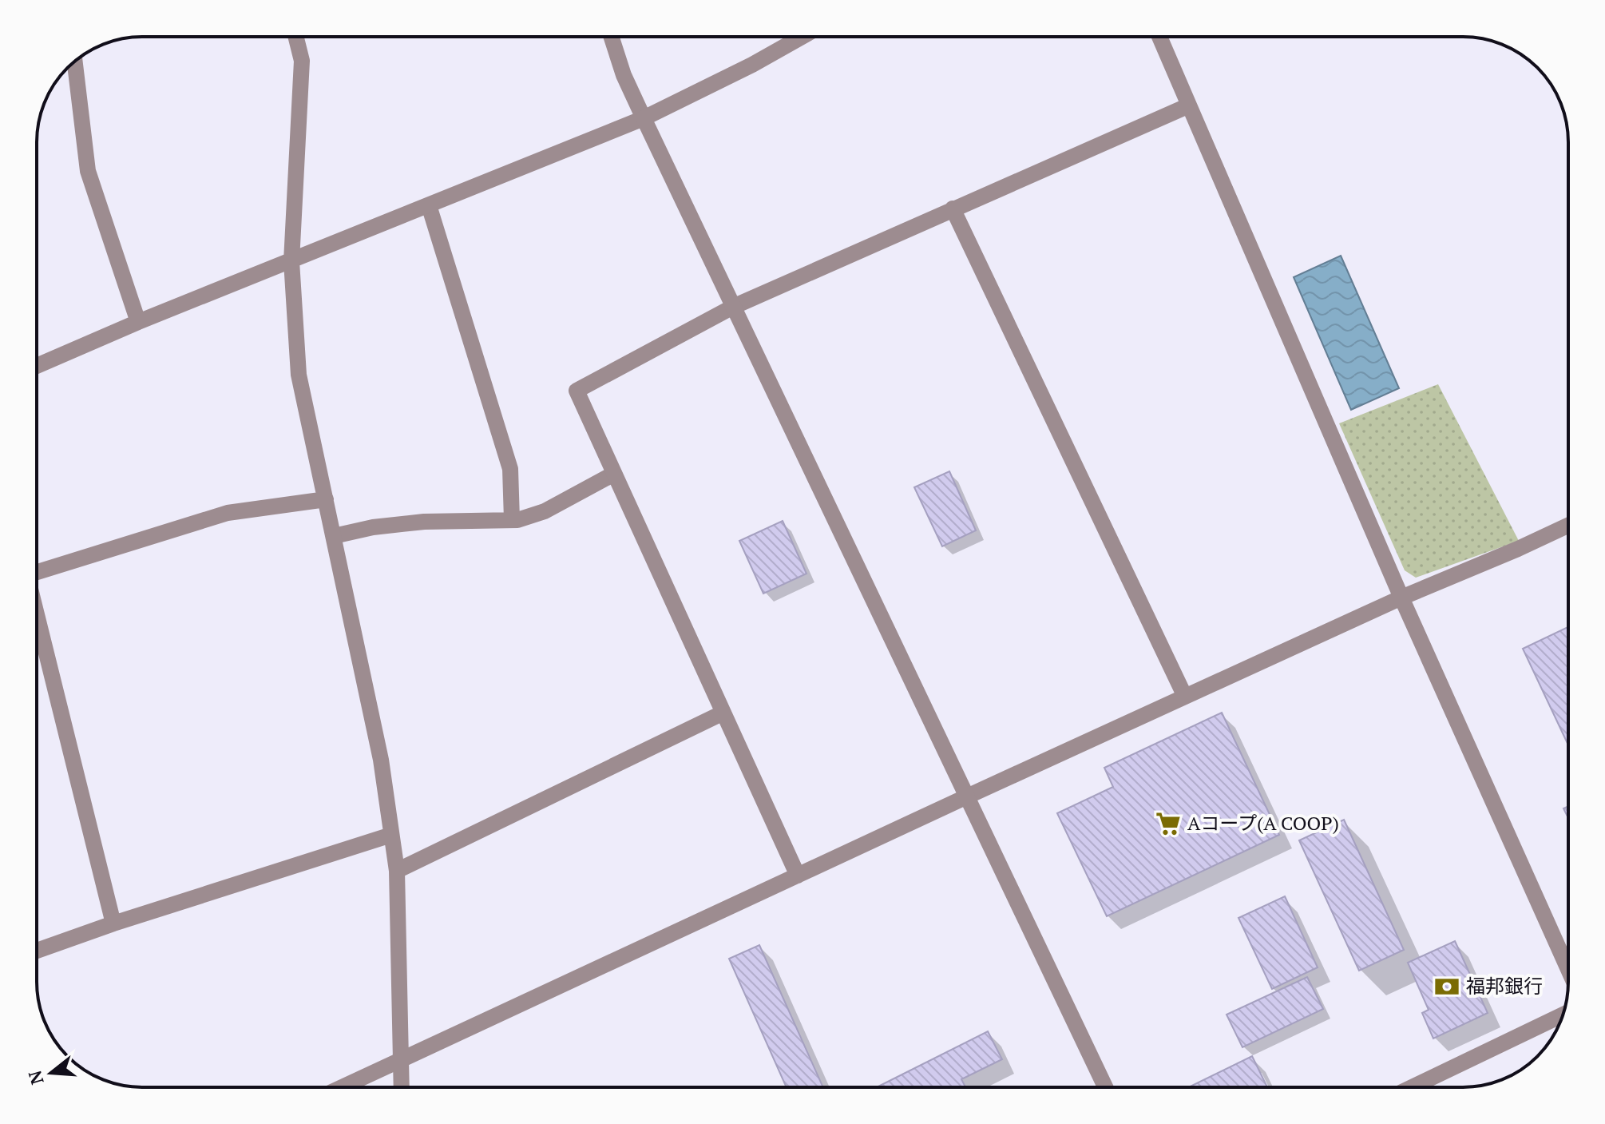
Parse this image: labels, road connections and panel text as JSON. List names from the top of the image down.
{
  "places": {
    "supermarket": ["Aコープ(A COOP)"],
    "bank": ["福邦銀行"]
  },
  "north": "left"
}
